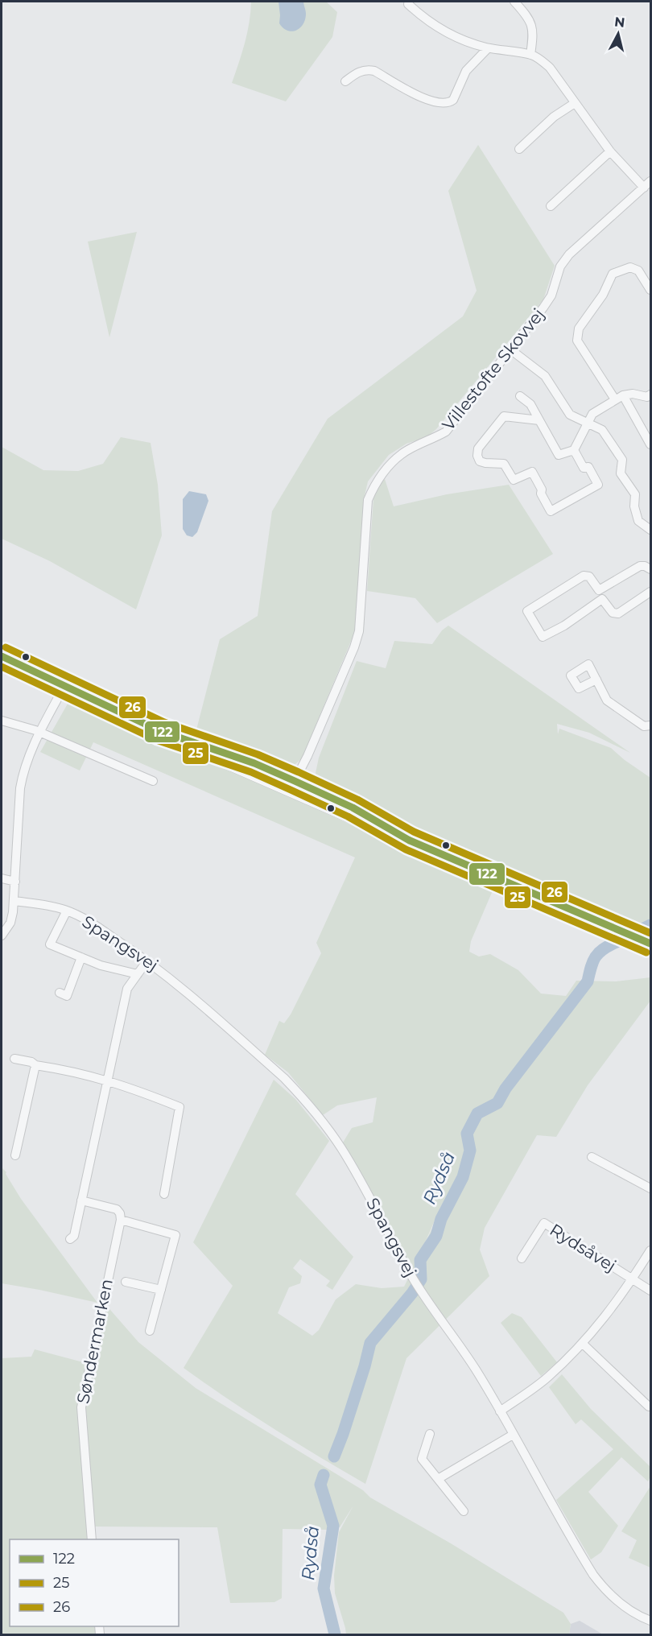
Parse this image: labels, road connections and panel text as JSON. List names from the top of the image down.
{
  "streets": {
    "street": [
      "Villestofte Skovvej",
      "Spangsvej",
      "Rydsåvej",
      "Søndermarken"
    ]
  },
  "crossings": [
    ["Spangsvej", "Rydsåvej"]
  ],
  "water": ["Rydså"],
  "lines": ["transit line 26", "transit line 122", "transit line 25"],
  "legend": ["122", "25", "26"],
  "north": "top"
}
